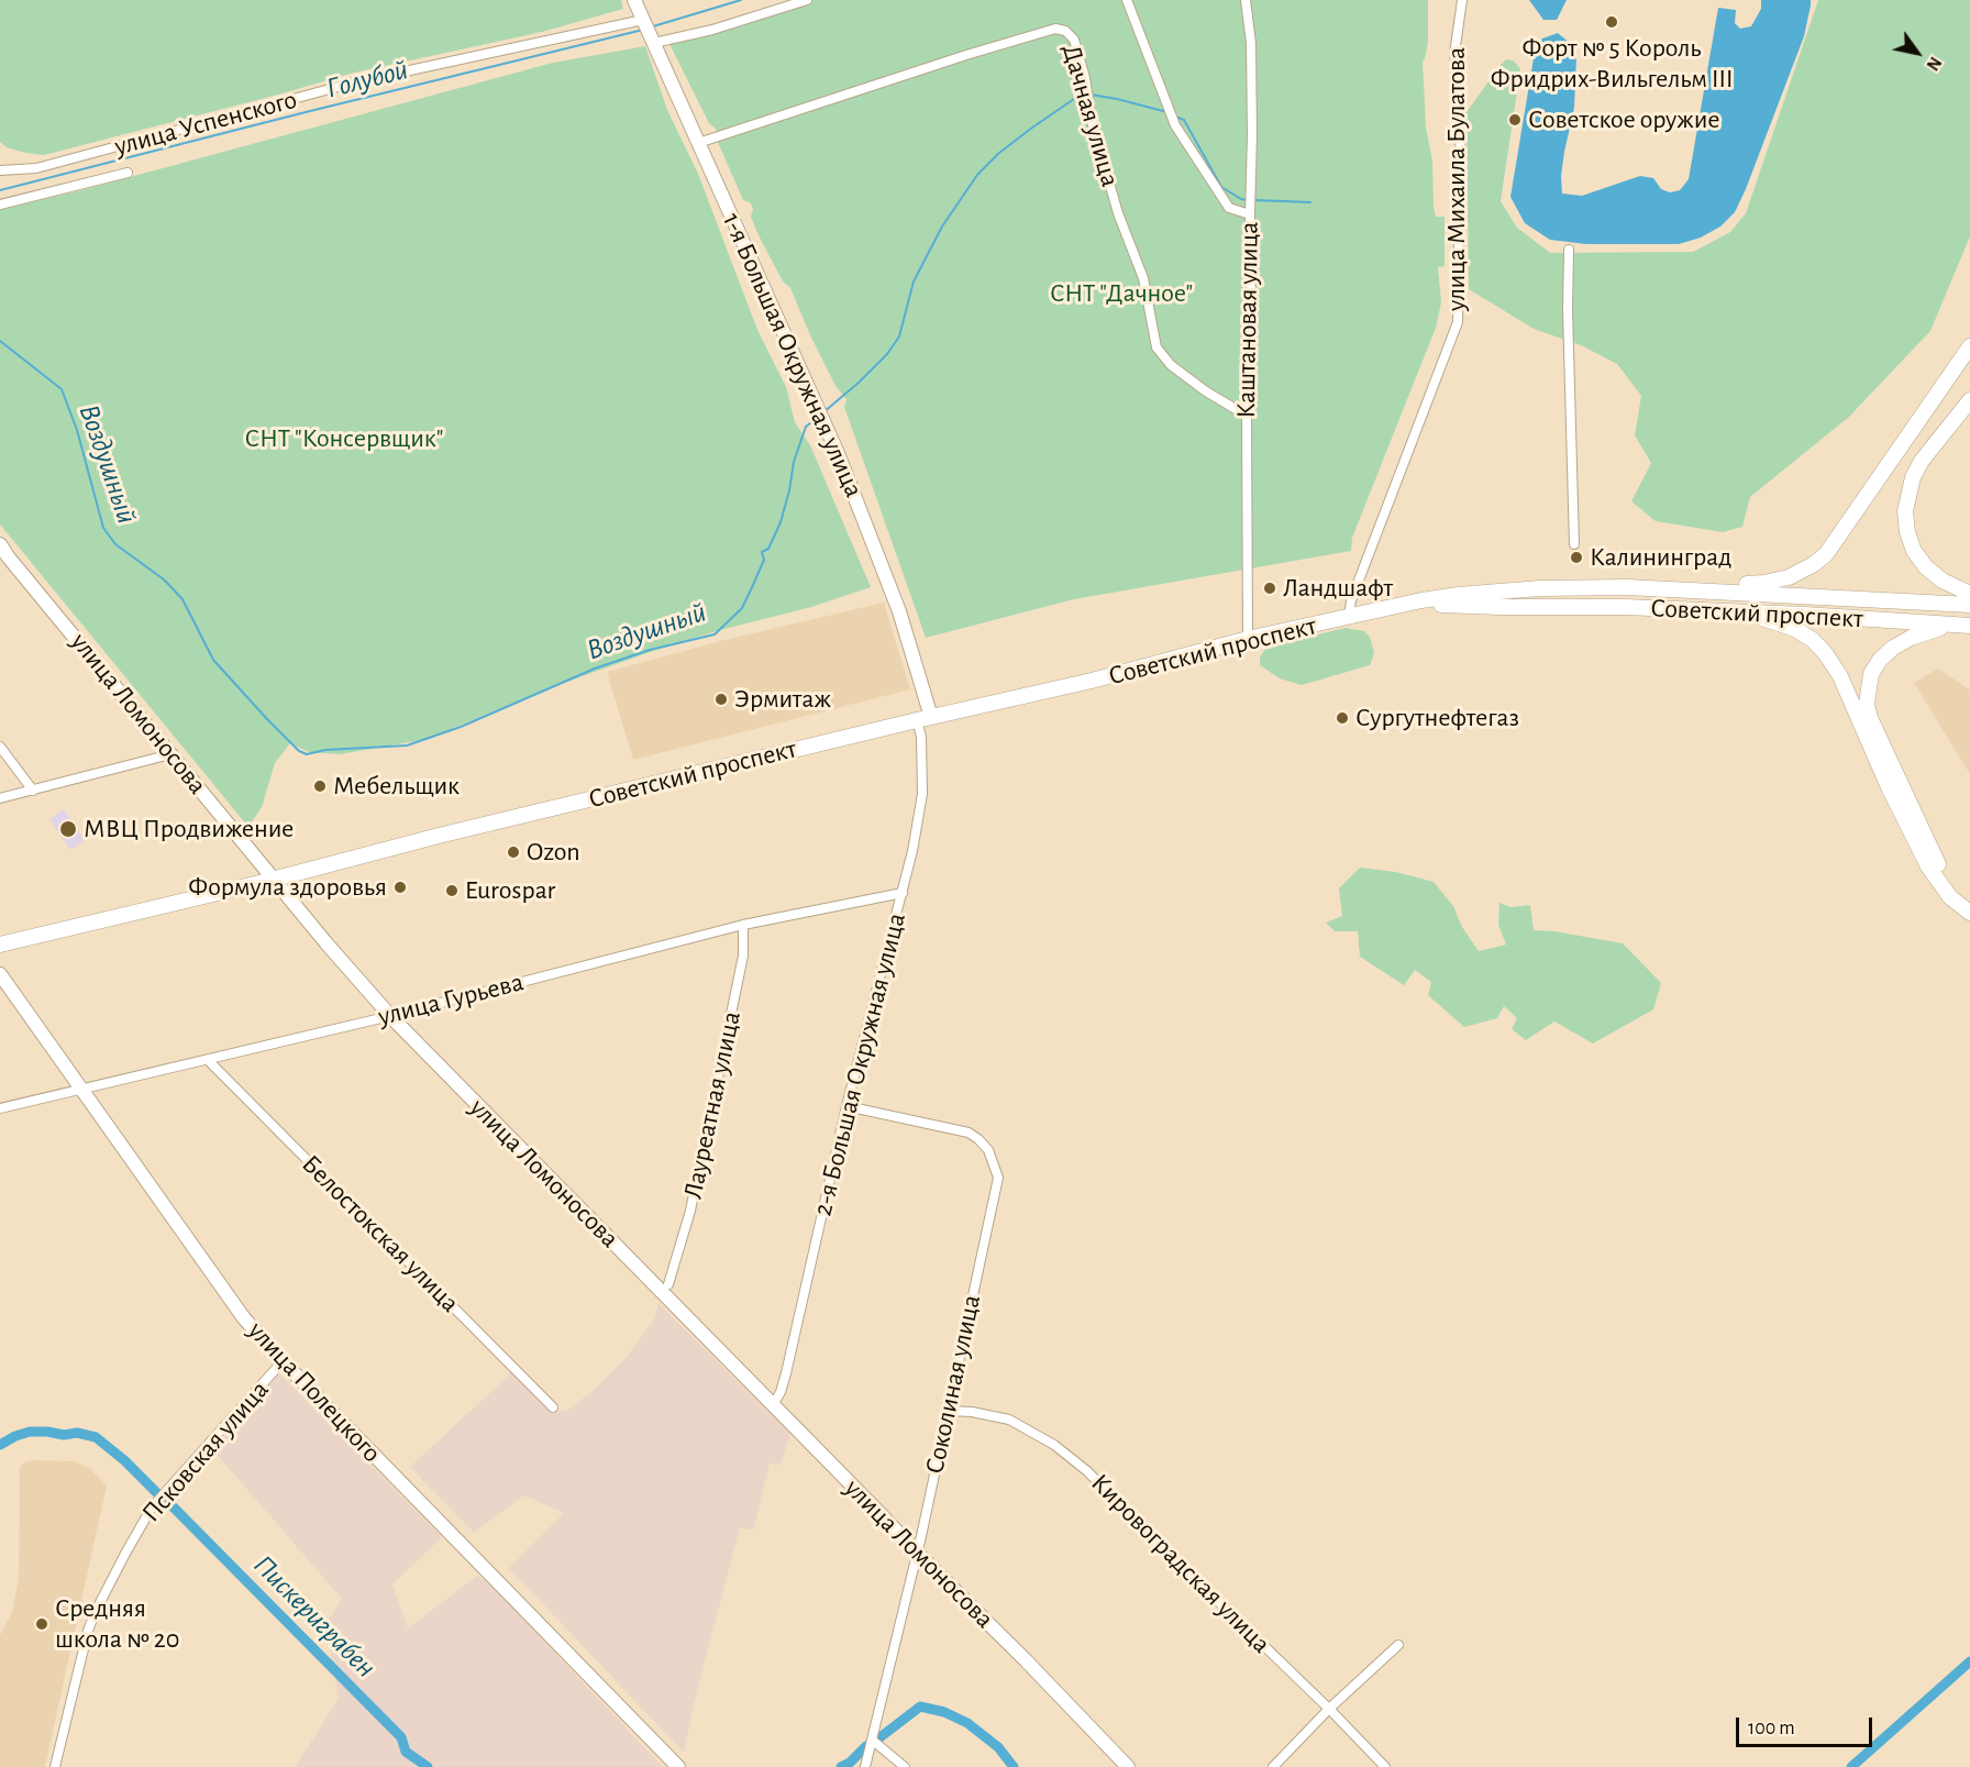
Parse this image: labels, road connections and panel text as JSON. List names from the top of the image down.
{
  "streets": {
    "main road": ["Советский проспект"],
    "street": [
      "Дачная улица",
      "улица Успенского",
      "улица Михаила Булатова",
      "Каштановая улица",
      "1-я Большая Окружная улица",
      "улица Ломоносова",
      "улица Гурьева",
      "2-я Большая Окружная улица",
      "Лауреатная улица",
      "Белостокская улица",
      "Соколиная улица",
      "улица Полецкого",
      "Псковская улица",
      "Кировоградская улица"
    ]
  },
  "crossings": [
    ["Дачная улица", "Каштановая улица"],
    ["Дачная улица", "1-я Большая Окружная улица"],
    ["улица Успенского", "1-я Большая Окружная улица"],
    ["улица Михаила Булатова", "Советский проспект"],
    ["Каштановая улица", "Советский проспект"],
    ["1-я Большая Окружная улица", "Советский проспект"],
    ["1-я Большая Окружная улица", "2-я Большая Окружная улица"],
    ["Советский проспект", "улица Ломоносова"],
    ["Советский проспект", "2-я Большая Окружная улица"],
    ["улица Ломоносова", "улица Гурьева"],
    ["улица Ломоносова", "2-я Большая Окружная улица"],
    ["улица Ломоносова", "Соколиная улица"],
    ["улица Гурьева", "2-я Большая Окружная улица"],
    ["улица Гурьева", "Лауреатная улица"],
    ["улица Гурьева", "Белостокская улица"],
    ["улица Гурьева", "улица Полецкого"],
    ["2-я Большая Окружная улица", "Соколиная улица"],
    ["Соколиная улица", "Кировоградская улица"],
    ["улица Полецкого", "Псковская улица"]
  ],
  "water": ["Голубой", "Воздушный", "Пискериграбен"],
  "parks": ["СНТ \"Дачное\"", "СНТ \"Консервщик\""],
  "places": [
    "Форт № 5 Король Фридрих-Вильгельм III",
    "Советское оружие",
    "Калининград",
    "Ландшафт",
    "Эрмитаж",
    "Сургутнефтегаз",
    "Мебельщик",
    "МВЦ Продвижение",
    "Ozon",
    "Формула здоровья",
    "Eurospar",
    "Средняя школа № 20"
  ],
  "scale_bar": "100 m",
  "north": "bottom right"
}
